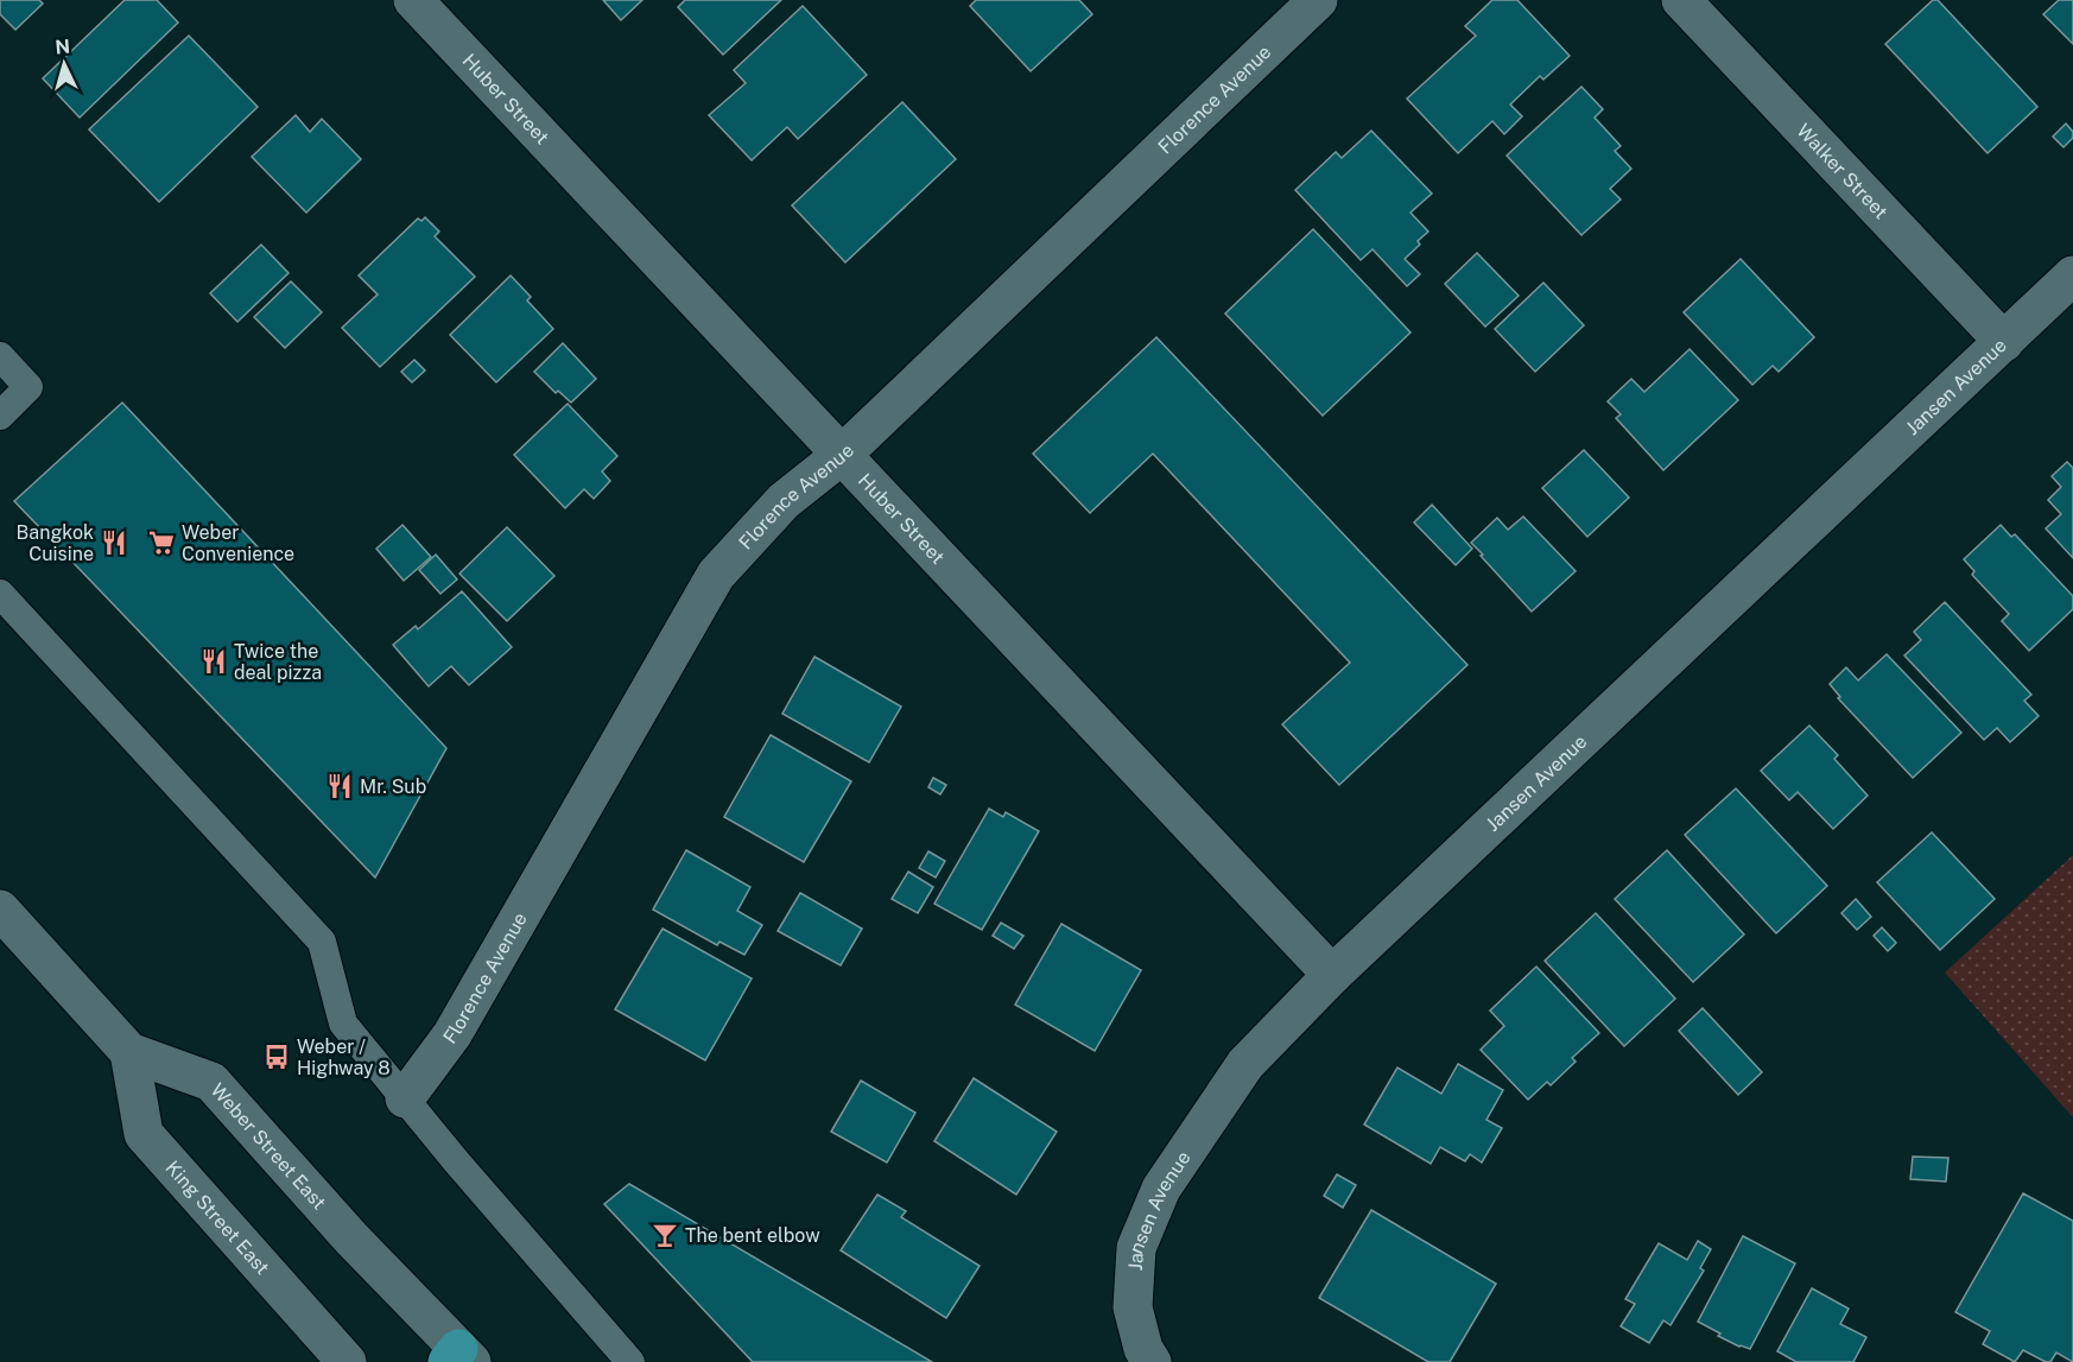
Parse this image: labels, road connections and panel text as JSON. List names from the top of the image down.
{
  "streets": {
    "street": [
      "Huber Street",
      "Florence Avenue",
      "Walker Street",
      "Jansen Avenue",
      "Weber Street East",
      "King Street East"
    ]
  },
  "crossings": [
    ["Huber Street", "Florence Avenue"],
    ["Huber Street", "Jansen Avenue"],
    ["Walker Street", "Jansen Avenue"],
    ["Weber Street East", "King Street East"]
  ],
  "places": {
    "restaurant": ["Bangkok Cuisine", "Twice the deal pizza", "Mr. Sub"],
    "supermarket": ["Weber Convenience"],
    "bus stop": ["Weber / Highway 8"],
    "bar": ["The bent elbow"]
  },
  "north": "top"
}
